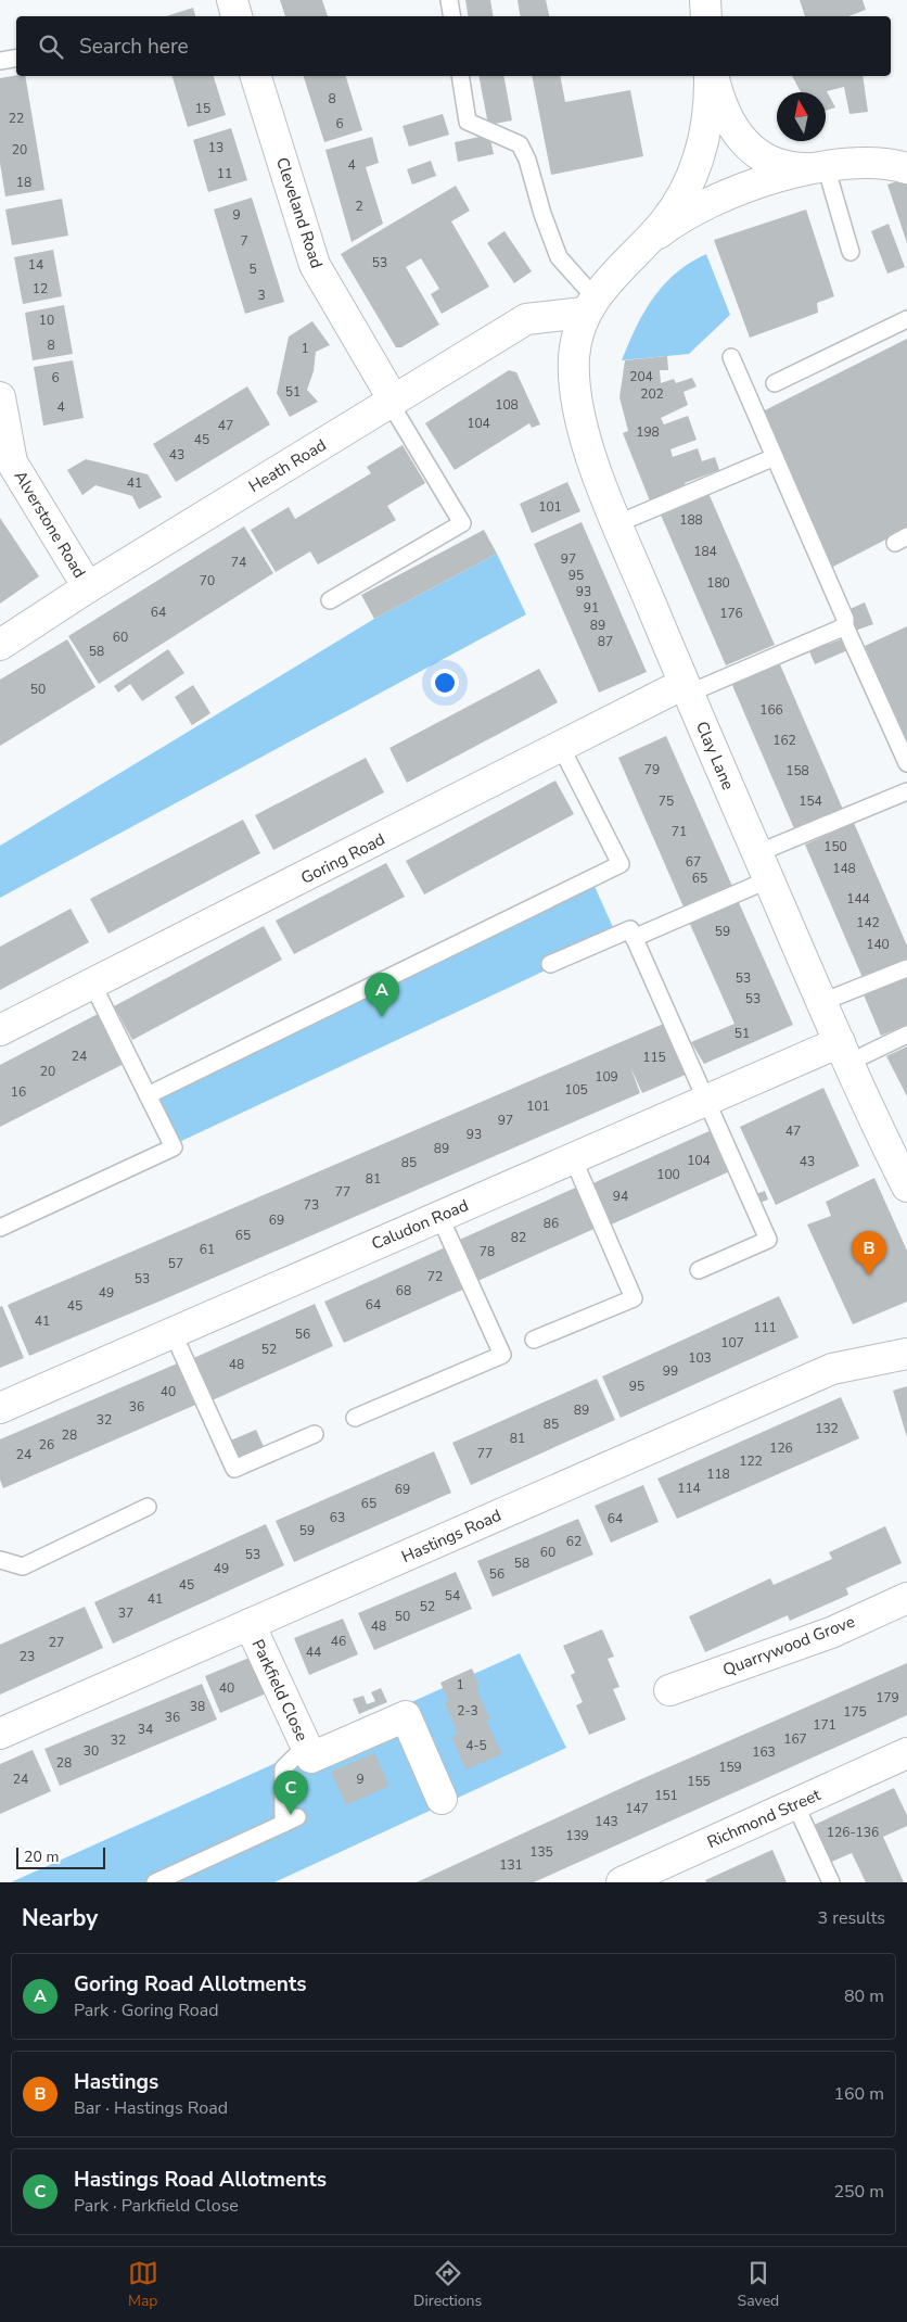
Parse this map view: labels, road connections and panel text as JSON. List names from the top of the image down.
{
  "streets": {
    "street": [
      "Cleveland Road",
      "Heath Road",
      "Alverstone Road",
      "Clay Lane",
      "Goring Road",
      "Caludon Road",
      "Hastings Road",
      "Quarrywood Grove",
      "Parkfield Close",
      "Richmond Street"
    ]
  },
  "crossings": [
    ["Cleveland Road", "Heath Road"],
    ["Heath Road", "Alverstone Road"],
    ["Heath Road", "Clay Lane"],
    ["Clay Lane", "Goring Road"],
    ["Clay Lane", "Caludon Road"],
    ["Hastings Road", "Parkfield Close"]
  ],
  "house_numbers": [
    "8",
    "15",
    "22",
    "6",
    "13",
    "20",
    "4",
    "11",
    "18",
    "2",
    "9",
    "7",
    "53",
    "14",
    "5",
    "12",
    "3",
    "10",
    "8",
    "1",
    "204",
    "6",
    "51",
    "202",
    "108",
    "4",
    "104",
    "47",
    "198",
    "45",
    "43",
    "41",
    "101",
    "188",
    "184",
    "97",
    "74",
    "95",
    "70",
    "180",
    "93",
    "91",
    "64",
    "176",
    "89",
    "60",
    "87",
    "58",
    "50",
    "166",
    "162",
    "79",
    "158",
    "75",
    "154",
    "71",
    "150",
    "67",
    "148",
    "65",
    "144",
    "142",
    "59",
    "140",
    "53",
    "53",
    "51",
    "24",
    "115",
    "20",
    "109",
    "105",
    "16",
    "101",
    "97",
    "47",
    "93",
    "89",
    "104",
    "43",
    "85",
    "100",
    "81",
    "77",
    "94",
    "73",
    "69",
    "86",
    "65",
    "82",
    "61",
    "78",
    "57",
    "72",
    "53",
    "68",
    "49",
    "64",
    "45",
    "41",
    "111",
    "56",
    "107",
    "52",
    "103",
    "48",
    "99",
    "95",
    "40",
    "36",
    "89",
    "32",
    "85",
    "132",
    "28",
    "81",
    "26",
    "126",
    "77",
    "24",
    "122",
    "118",
    "114",
    "69",
    "65",
    "63",
    "64",
    "59",
    "62",
    "60",
    "53",
    "58",
    "49",
    "56",
    "45",
    "54",
    "41",
    "52",
    "37",
    "50",
    "48",
    "46",
    "27",
    "44",
    "23",
    "1",
    "40",
    "179",
    "38",
    "2-3",
    "175",
    "36",
    "171",
    "34",
    "167",
    "32",
    "4-5",
    "30",
    "163",
    "28",
    "159",
    "24",
    "9",
    "155",
    "151",
    "147",
    "143",
    "126-136",
    "139",
    "135",
    "131"
  ],
  "scale_bar": "20 m",
  "north": "top",
  "page": {
    "search": "Search here",
    "pins": ["A", "B", "C"],
    "scale": "20 m",
    "heading": ["Nearby", "3 results"],
    "list": [
      {
        "mark": "A",
        "name": "Goring Road Allotments",
        "note": "Park · Goring Road",
        "value": "80 m"
      },
      {
        "mark": "B",
        "name": "Hastings",
        "note": "Bar · Hastings Road",
        "value": "160 m"
      },
      {
        "mark": "C",
        "name": "Hastings Road Allotments",
        "note": "Park · Parkfield Close",
        "value": "250 m"
      }
    ],
    "nav": ["Map", "Directions", "Saved"]
  }
}
